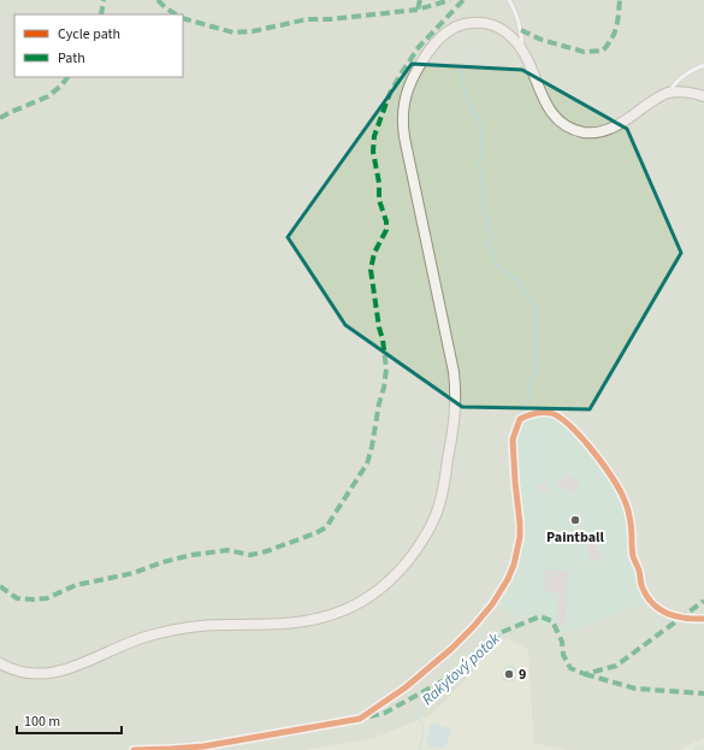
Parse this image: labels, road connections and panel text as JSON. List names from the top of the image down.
{
  "water": ["Rakytový potok"],
  "places": ["Paintball", "9"],
  "legend": ["Cycle path", "Path"],
  "scale_bar": "100 m"
}
